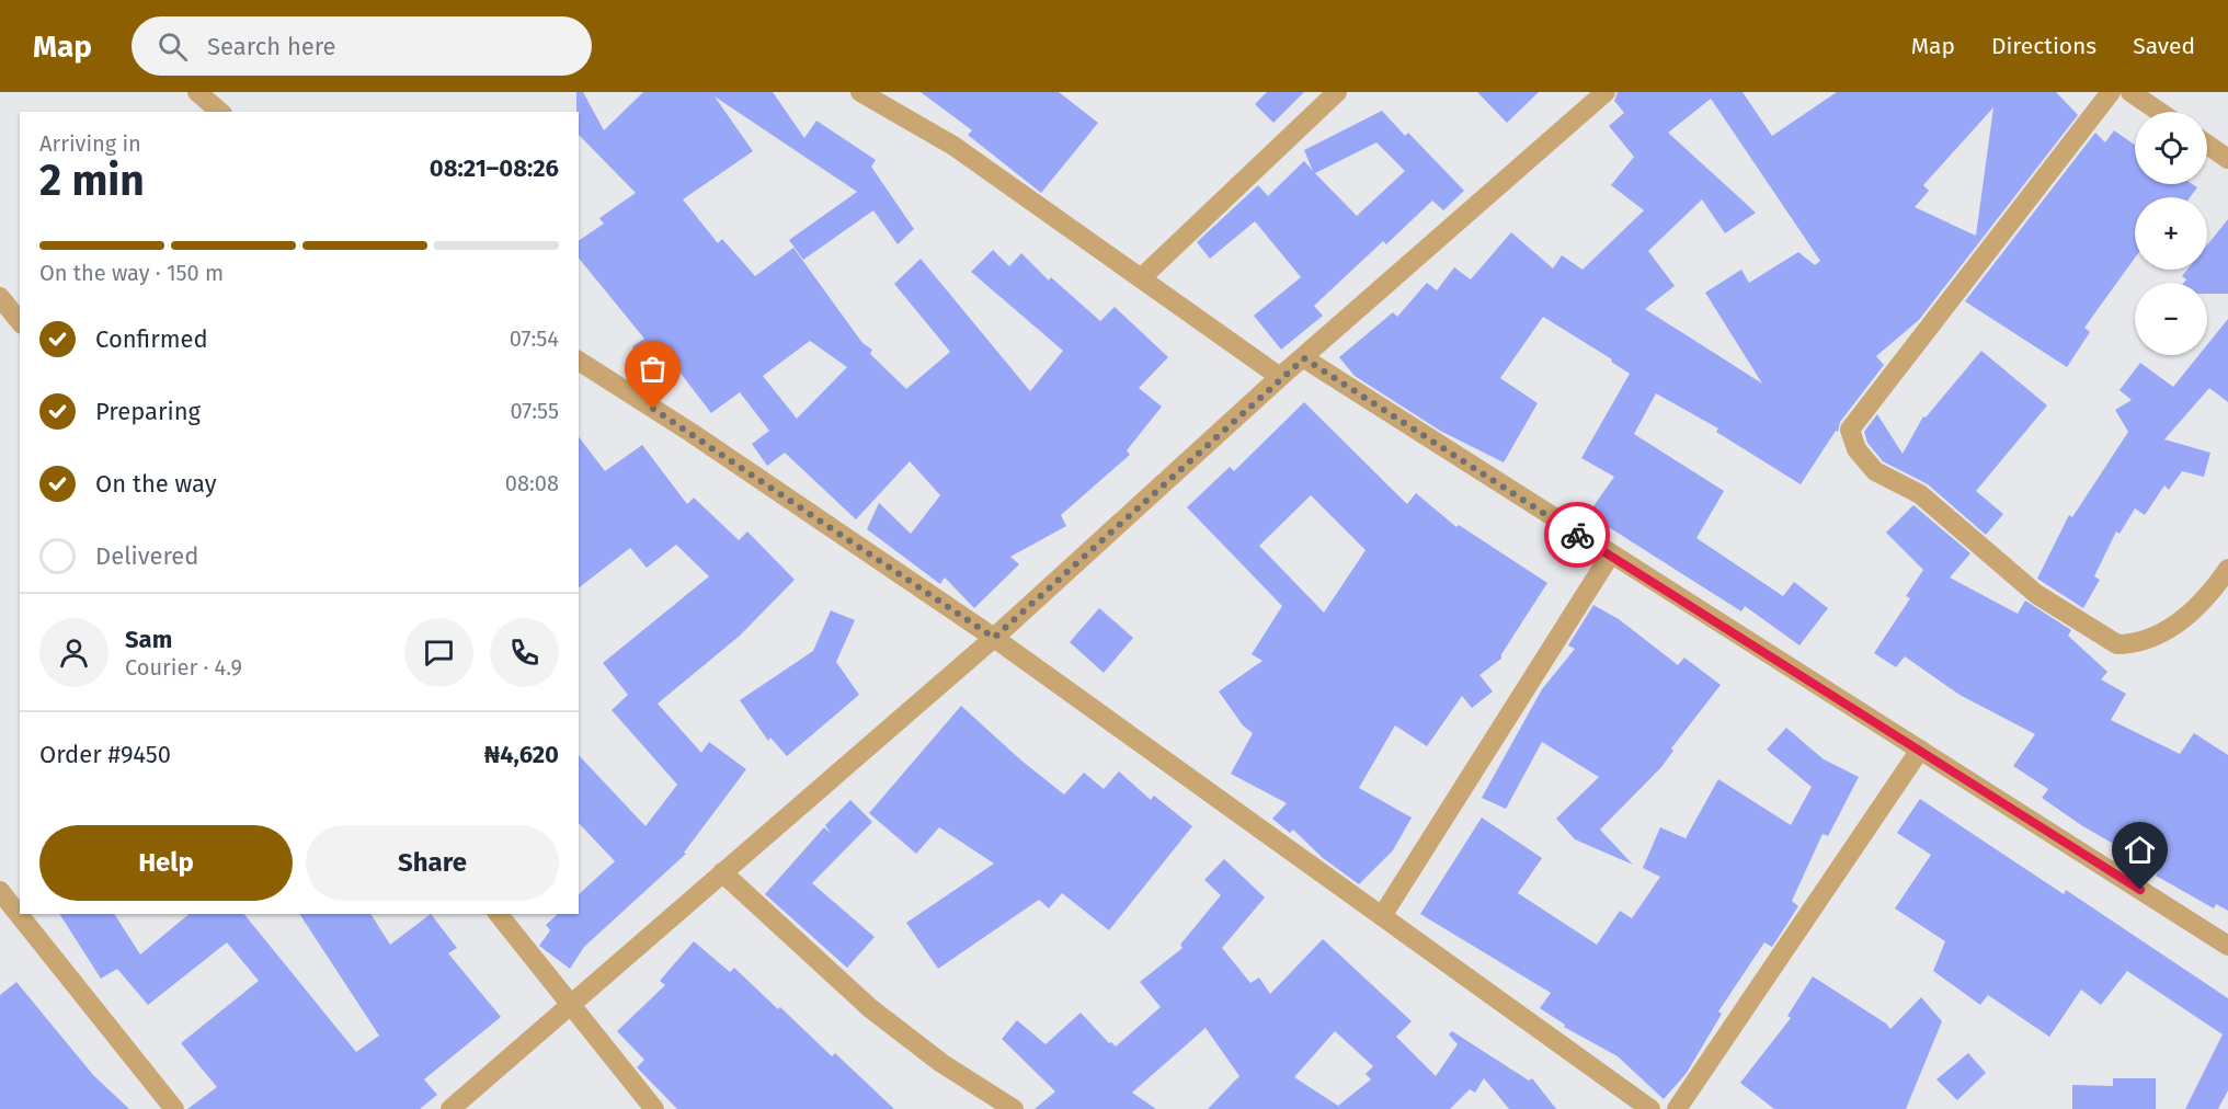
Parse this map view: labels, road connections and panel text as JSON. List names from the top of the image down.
{
  "page": {
    "header": "Map",
    "search": "Search here",
    "nav": ["Map", "Directions", "Saved"],
    "map_buttons": ["+", "−"],
    "heading": ["2 min", "Arriving in", "08:21–08:26"],
    "panel": [
      "Sam",
      "Courier · 4.9",
      "Order #9450",
      "₦4,620"
    ],
    "bar": "On the way · 150 m",
    "list": [
      ["Confirmed", "07:54"],
      ["Preparing", "07:55"],
      ["On the way", "08:08"],
      "Delivered"
    ],
    "buttons": ["Help", "Share"]
  }
}
